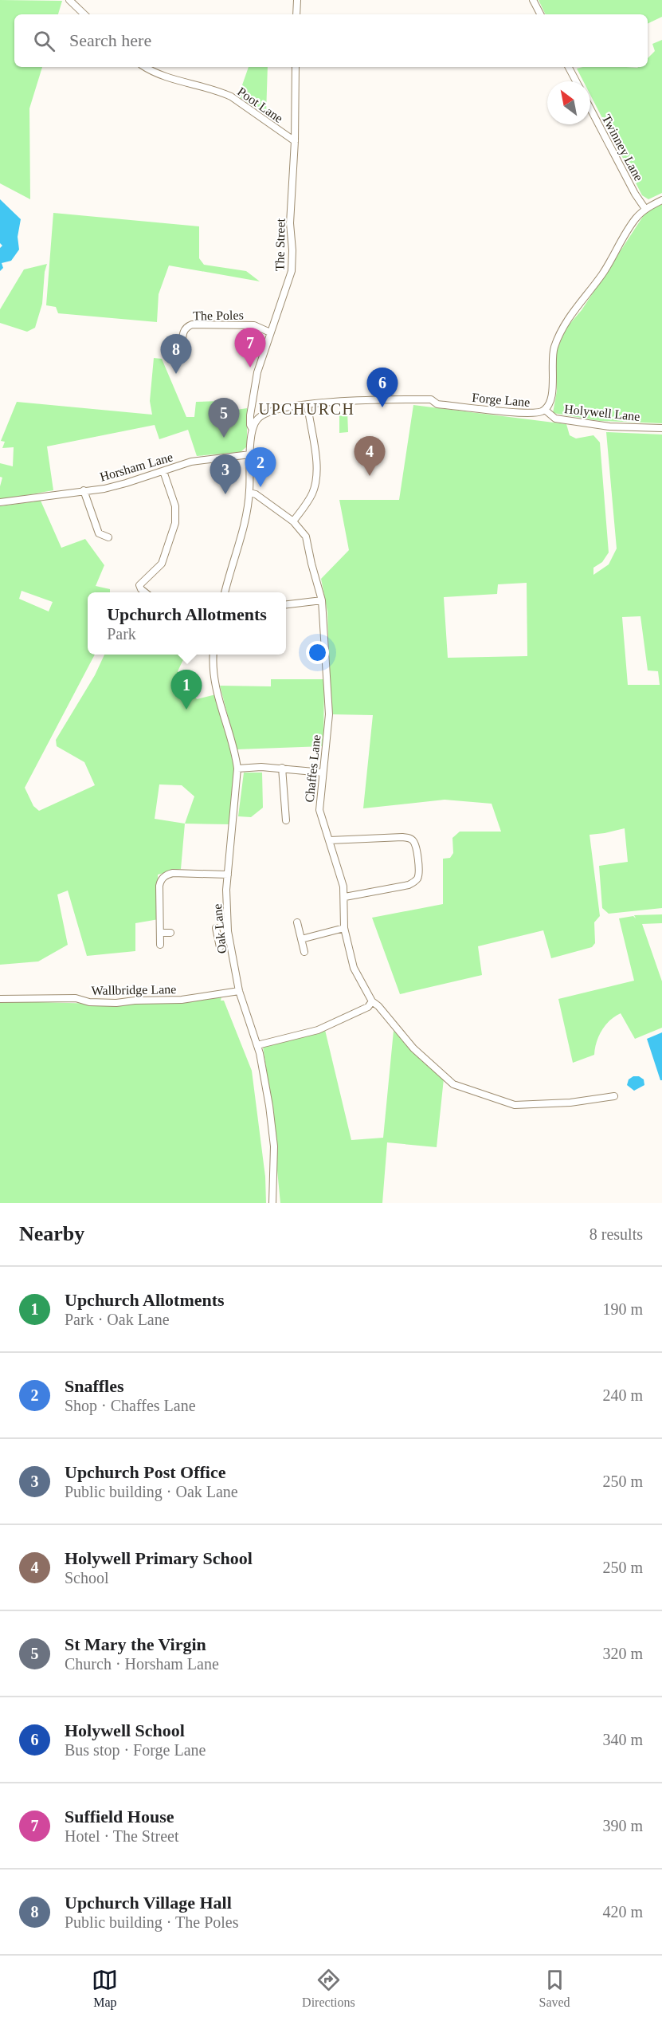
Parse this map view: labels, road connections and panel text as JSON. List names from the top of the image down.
{
  "streets": {
    "street": [
      "Poot Lane",
      "Twinney Lane",
      "The Street",
      "The Poles",
      "Forge Lane",
      "Holywell Lane",
      "Horsham Lane",
      "Chaffes Lane",
      "Oak Lane",
      "Wallbridge Lane"
    ]
  },
  "crossings": [
    ["Poot Lane", "The Street"],
    ["Twinney Lane", "Forge Lane"],
    ["The Street", "The Poles"],
    ["Forge Lane", "Holywell Lane"],
    ["Oak Lane", "Wallbridge Lane"]
  ],
  "districts": ["UPCHURCH"],
  "north": "top left",
  "page": {
    "search": "Search here",
    "pins": [
      "7",
      "8",
      "6",
      "5",
      "4",
      "2",
      "3",
      "1"
    ],
    "popup": ["Upchurch Allotments", "Park"],
    "heading": ["Nearby", "8 results"],
    "list": [
      {
        "mark": "1",
        "name": "Upchurch Allotments",
        "note": "Park · Oak Lane",
        "value": "190 m"
      },
      {
        "mark": "2",
        "name": "Snaffles",
        "note": "Shop · Chaffes Lane",
        "value": "240 m"
      },
      {
        "mark": "3",
        "name": "Upchurch Post Office",
        "note": "Public building · Oak Lane",
        "value": "250 m"
      },
      {
        "mark": "4",
        "name": "Holywell Primary School",
        "note": "School",
        "value": "250 m"
      },
      {
        "mark": "5",
        "name": "St Mary the Virgin",
        "note": "Church · Horsham Lane",
        "value": "320 m"
      },
      {
        "mark": "6",
        "name": "Holywell School",
        "note": "Bus stop · Forge Lane",
        "value": "340 m"
      },
      {
        "mark": "7",
        "name": "Suffield House",
        "note": "Hotel · The Street",
        "value": "390 m"
      },
      {
        "mark": "8",
        "name": "Upchurch Village Hall",
        "note": "Public building · The Poles",
        "value": "420 m"
      }
    ],
    "nav": ["Map", "Directions", "Saved"]
  }
}
